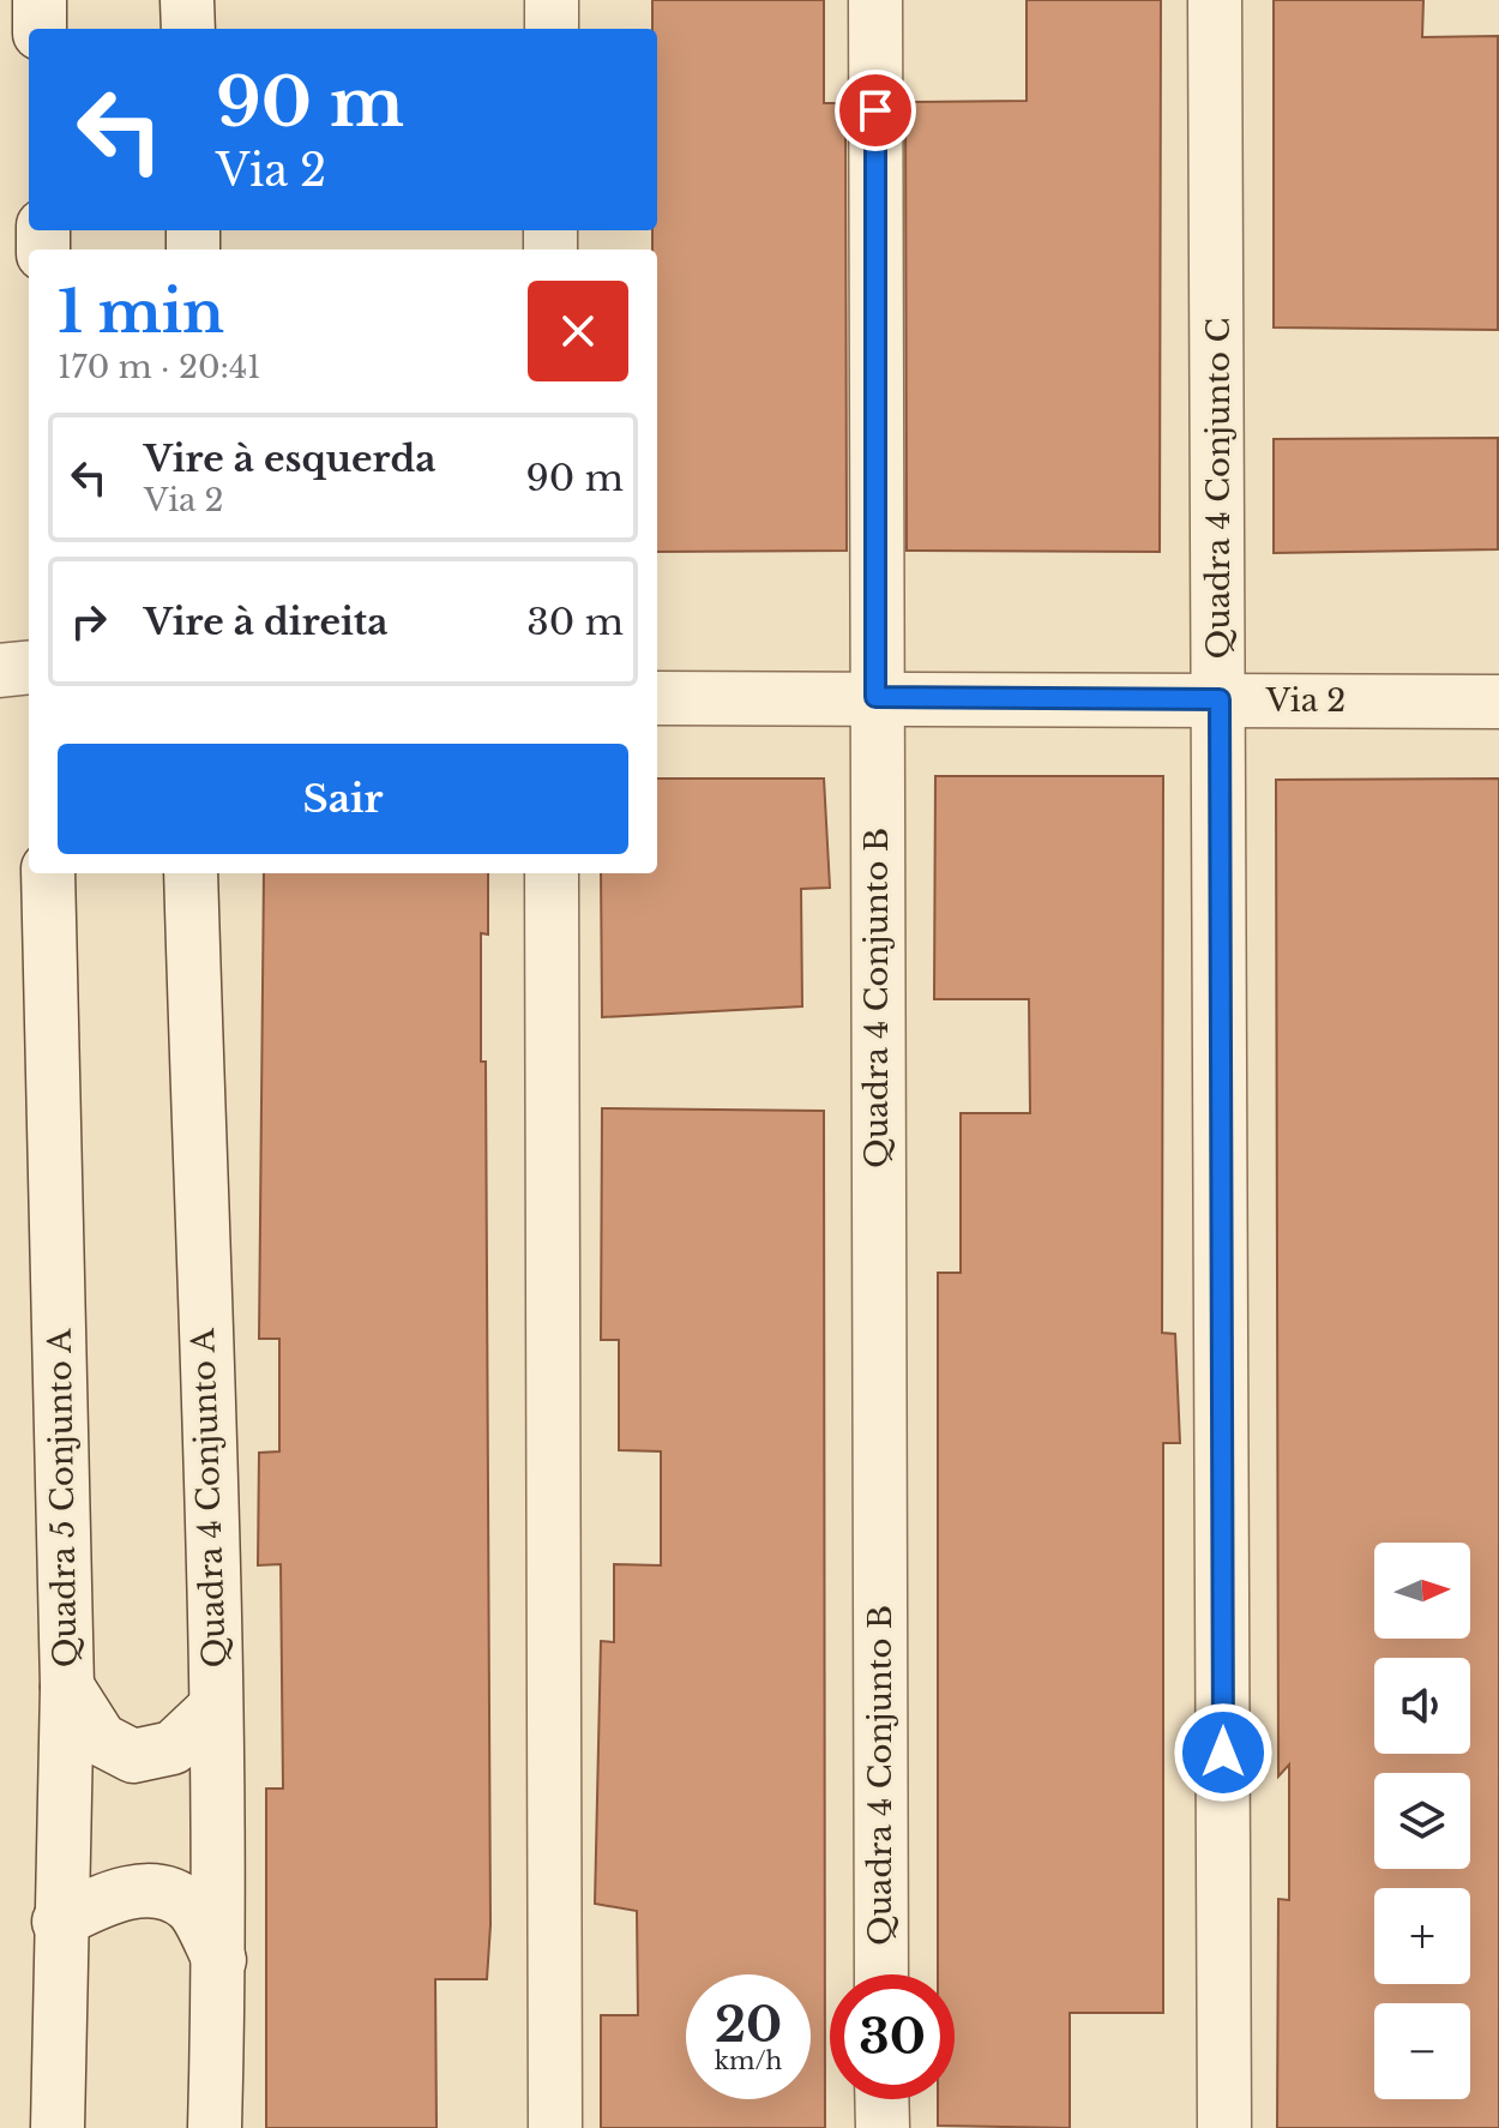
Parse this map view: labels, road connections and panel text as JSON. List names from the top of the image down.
{
  "streets": {
    "street": [
      "Quadra 4 Conjunto C",
      "Via 2",
      "Quadra 4 Conjunto B",
      "Quadra 5 Conjunto A",
      "Quadra 4 Conjunto A"
    ]
  },
  "crossings": [
    ["Quadra 4 Conjunto C", "Via 2"],
    ["Via 2", "Quadra 4 Conjunto B"]
  ],
  "north": "right",
  "page": {
    "turn": ["90 m", "Via 2"],
    "heading": ["1 min", "170 m · 20:41"],
    "list": [
      {
        "name": "Vire à esquerda",
        "note": "Via 2",
        "value": "90 m"
      },
      {
        "name": "Vire à direita",
        "value": "30 m"
      }
    ],
    "buttons": "Sair",
    "map_buttons": ["+", "−"],
    "speed": "20 km/h",
    "limit": "30"
  }
}
